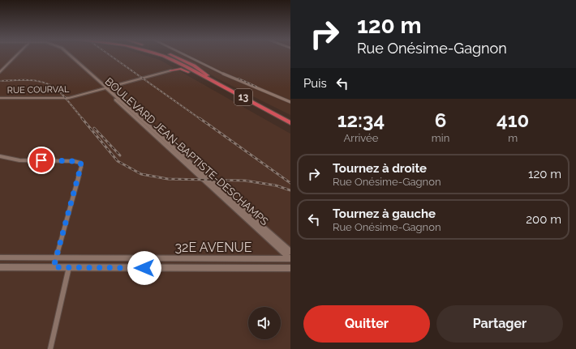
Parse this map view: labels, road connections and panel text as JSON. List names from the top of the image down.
{
  "streets": {
    "highway": ["13"],
    "street": ["RUE COURVAL", "BOULEVARD JEAN-BAPTISTE-DESCHAMPS", "32E AVENUE"]
  },
  "crossings": [
    ["RUE COURVAL", "BOULEVARD JEAN-BAPTISTE-DESCHAMPS"],
    ["BOULEVARD JEAN-BAPTISTE-DESCHAMPS", "32E AVENUE"]
  ],
  "page": {
    "turn": ["120 m", "Rue Onésime-Gagnon"],
    "then": "Puis",
    "eta": [
      "12:34",
      "Arrivée",
      "6",
      "min",
      "410",
      "m"
    ],
    "list": [
      {
        "name": "Tournez à droite",
        "note": "Rue Onésime-Gagnon",
        "value": "120 m"
      },
      {
        "name": "Tournez à gauche",
        "note": "Rue Onésime-Gagnon",
        "value": "200 m"
      }
    ],
    "buttons": ["Quitter", "Partager"]
  }
}
